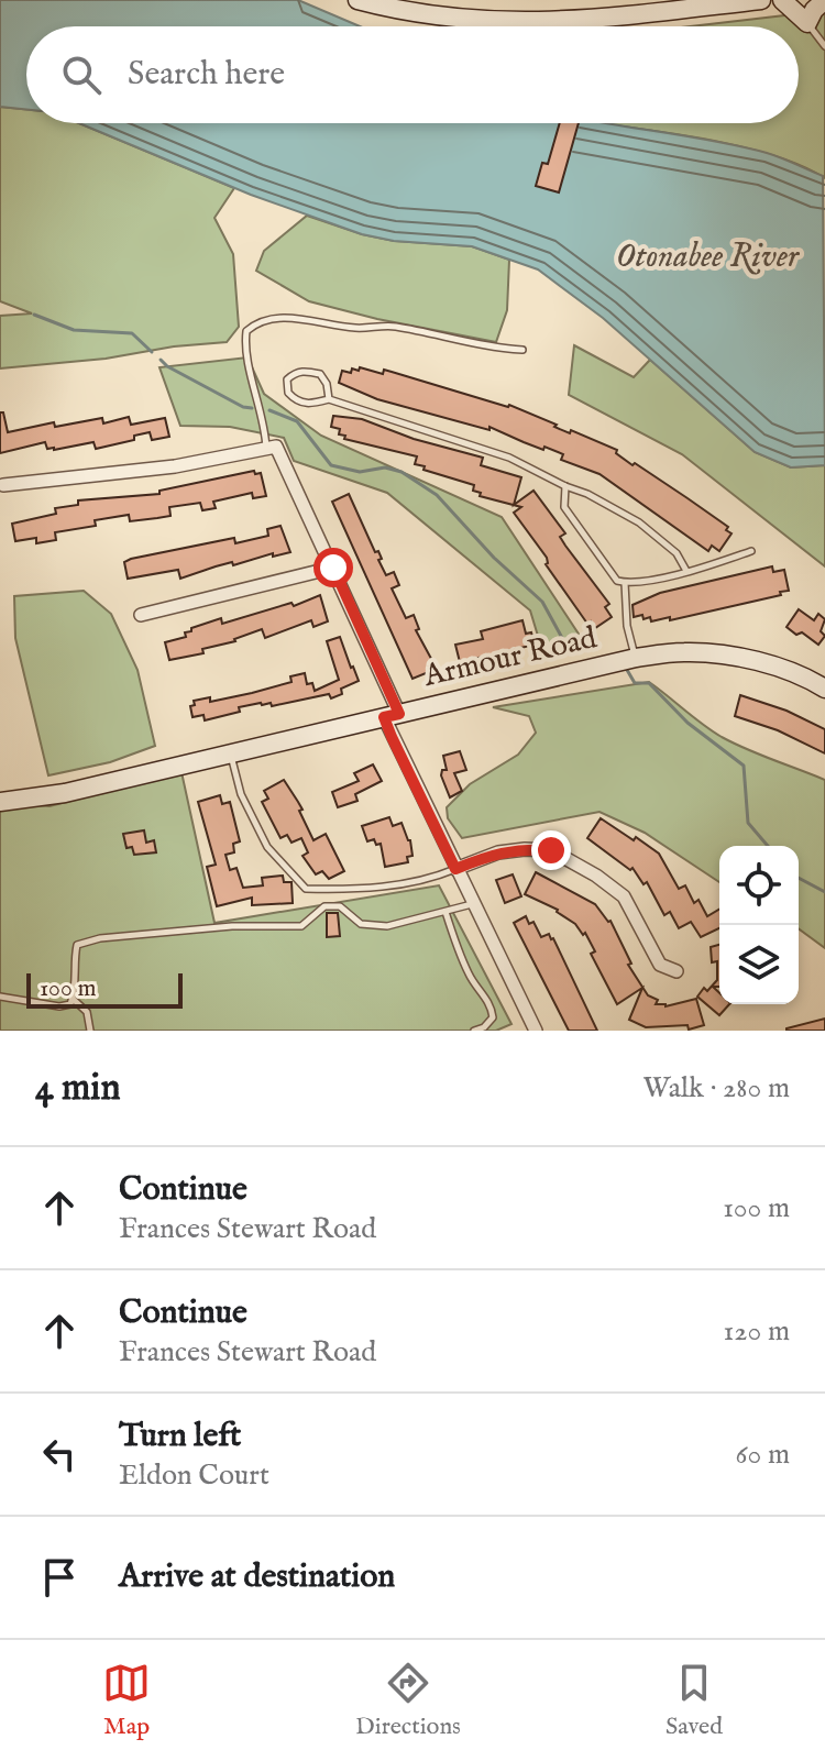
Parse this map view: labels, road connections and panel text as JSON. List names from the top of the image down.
{
  "streets": {
    "main road": ["Armour Road"]
  },
  "water": ["Otonabee River"],
  "scale_bar": "100 m",
  "page": {
    "search": "Search here",
    "scale": "100 m",
    "heading": ["4 min", "Walk · 280 m"],
    "list": [
      ["Continue", "Frances Stewart Road", "100 m"],
      ["Continue", "Frances Stewart Road", "120 m"],
      ["Turn left", "Eldon Court", "60 m"],
      "Arrive at destination"
    ],
    "nav": ["Map", "Directions", "Saved"]
  }
}
